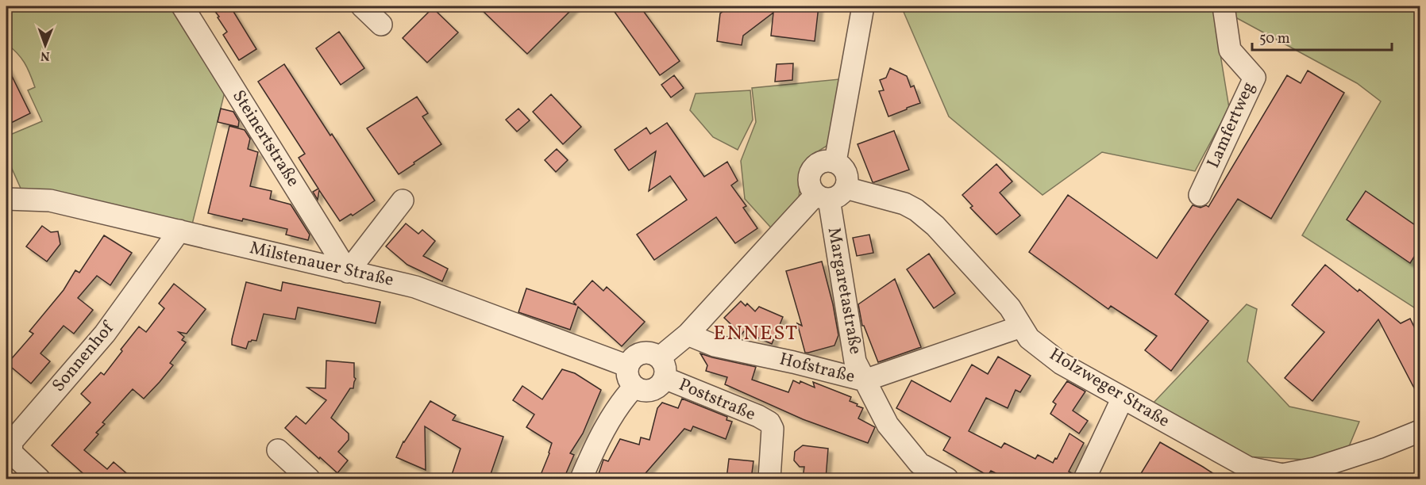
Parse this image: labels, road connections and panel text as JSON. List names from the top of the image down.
{
  "streets": {
    "street": [
      "Lamfertweg",
      "Steinertstraße",
      "Milstenauer Straße",
      "Margaretastraße",
      "Sonnenhof",
      "Hofstraße",
      "Holzweger Straße",
      "Poststraße"
    ]
  },
  "crossings": [
    ["Steinertstraße", "Milstenauer Straße"],
    ["Milstenauer Straße", "Sonnenhof"],
    ["Milstenauer Straße", "Poststraße"],
    ["Margaretastraße", "Hofstraße"],
    ["Margaretastraße", "Holzweger Straße"],
    ["Hofstraße", "Holzweger Straße"]
  ],
  "districts": ["ENNEST"],
  "scale_bar": "50 m",
  "north": "bottom"
}
